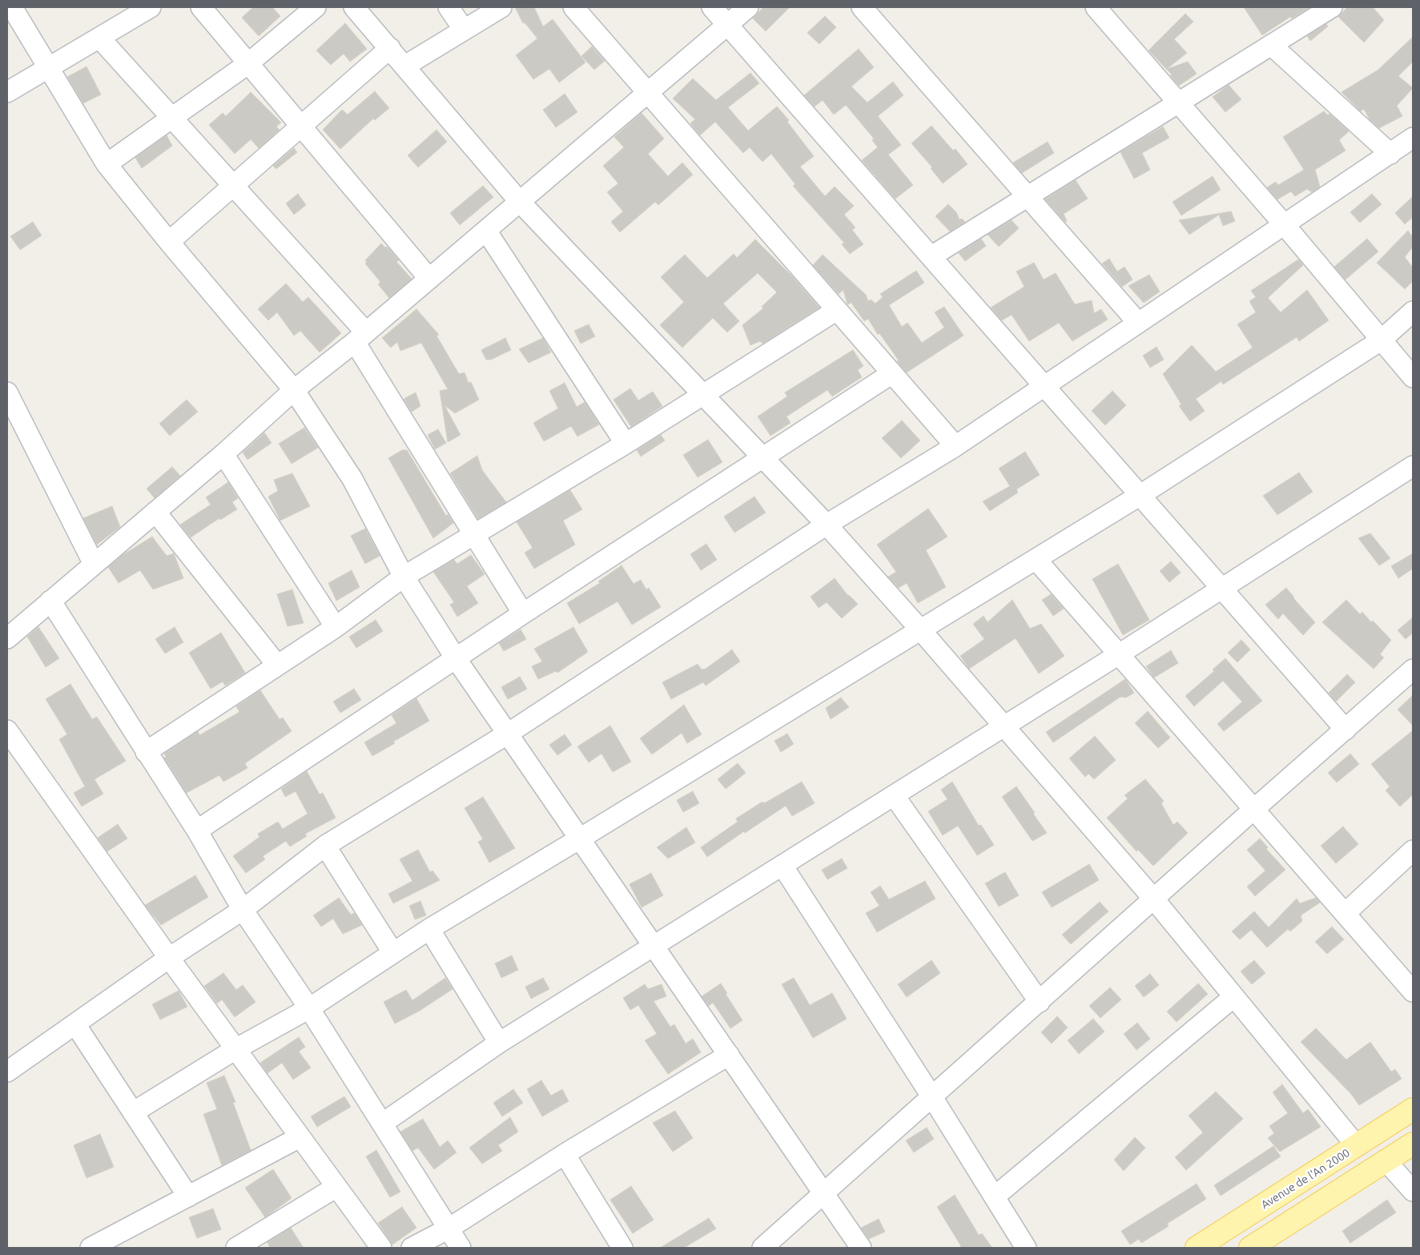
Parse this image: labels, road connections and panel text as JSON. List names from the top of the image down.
{
  "streets": {
    "main road": ["Avenue de l'An 2000"]
  }
}
